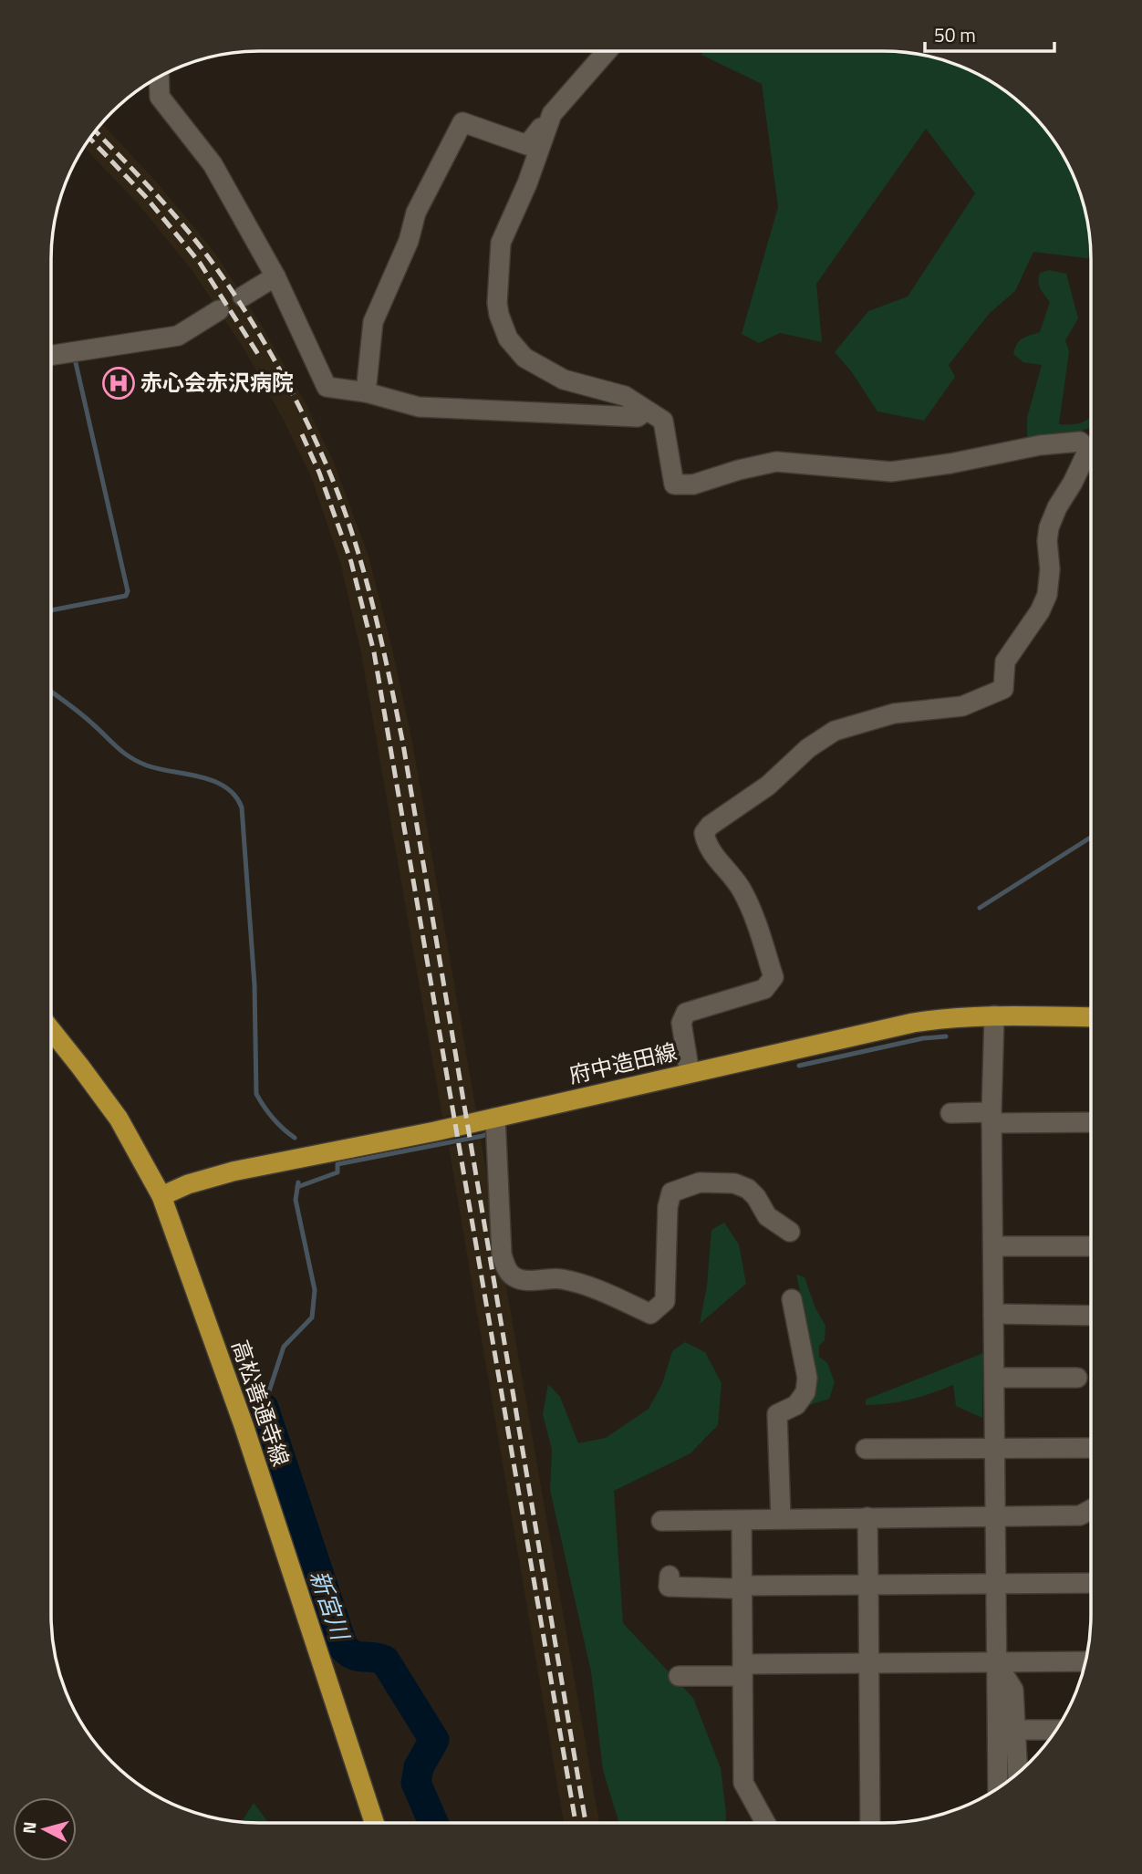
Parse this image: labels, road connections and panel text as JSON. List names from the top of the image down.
{
  "streets": {
    "main road": ["府中造田線", "高松善通寺線"]
  },
  "crossings": [
    ["府中造田線", "高松善通寺線"]
  ],
  "water": ["新宮川"],
  "places": {
    "hospital": ["赤心会赤沢病院"]
  },
  "scale_bar": "50 m",
  "north": "left"
}
